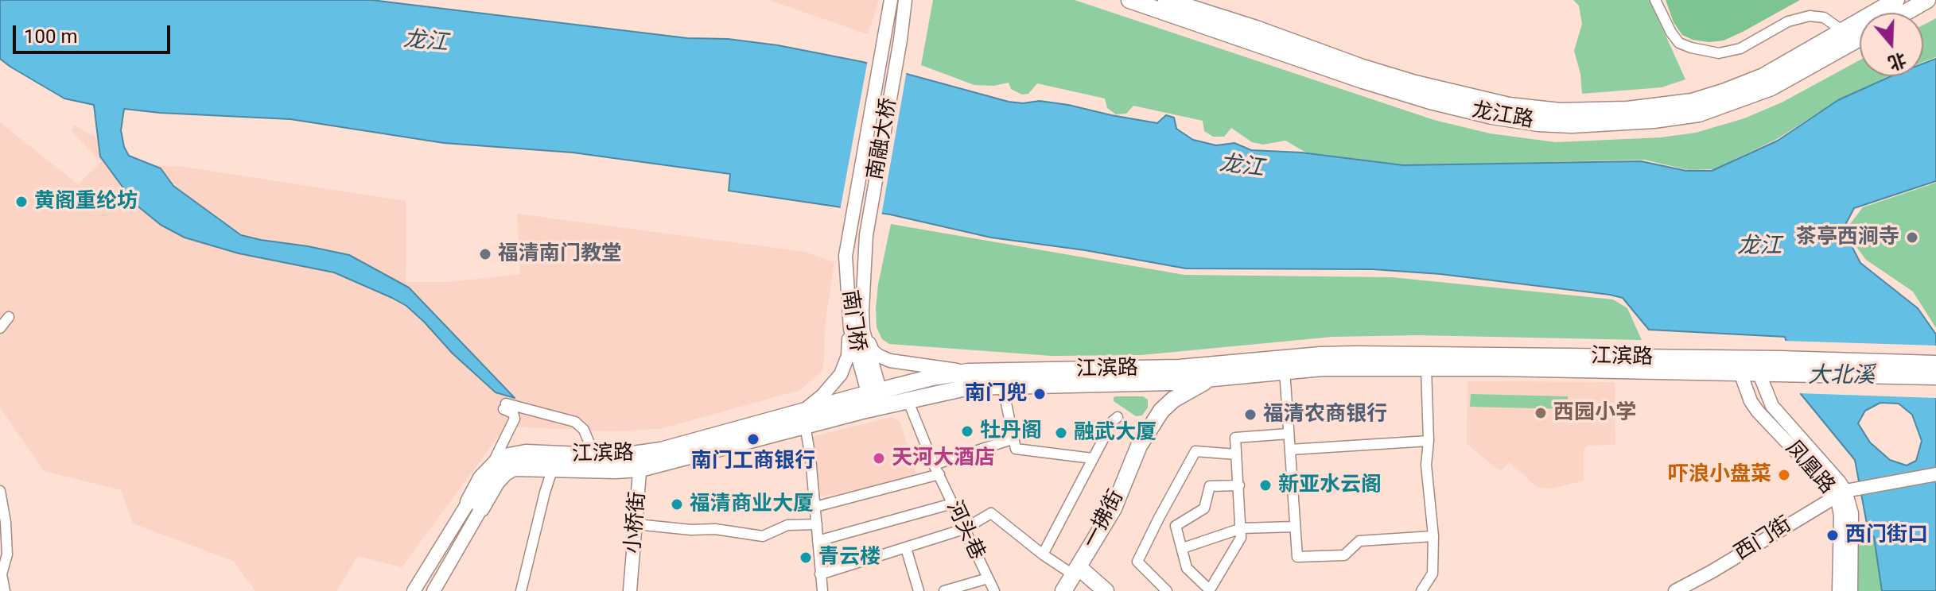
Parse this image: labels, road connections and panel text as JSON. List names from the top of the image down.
{
  "streets": {
    "main road": ["龙江路", "江滨路", "一拂街"],
    "street": [
      "南融大桥",
      "南门桥",
      "凤凰路",
      "小桥街",
      "河头巷",
      "西门街"
    ]
  },
  "crossings": [
    ["南融大桥", "南门桥"],
    ["南门桥", "江滨路"],
    ["江滨路", "凤凰路"],
    ["江滨路", "一拂街"],
    ["江滨路", "小桥街"],
    ["江滨路", "河头巷"],
    ["凤凰路", "西门街"]
  ],
  "water": ["龙江", "大北溪"],
  "places": [
    "黄阁重纶坊",
    "茶亭西涧寺",
    "福清南门教堂",
    "南门兜",
    "西园小学",
    "福清农商银行",
    "牡丹阁",
    "融武大厦",
    "南门工商银行",
    "天河大酒店",
    "吓浪小盘菜",
    "新亚水云阁",
    "福清商业大厦",
    "西门街口",
    "青云楼"
  ],
  "scale_bar": "100 m",
  "north": "bottom"
}
